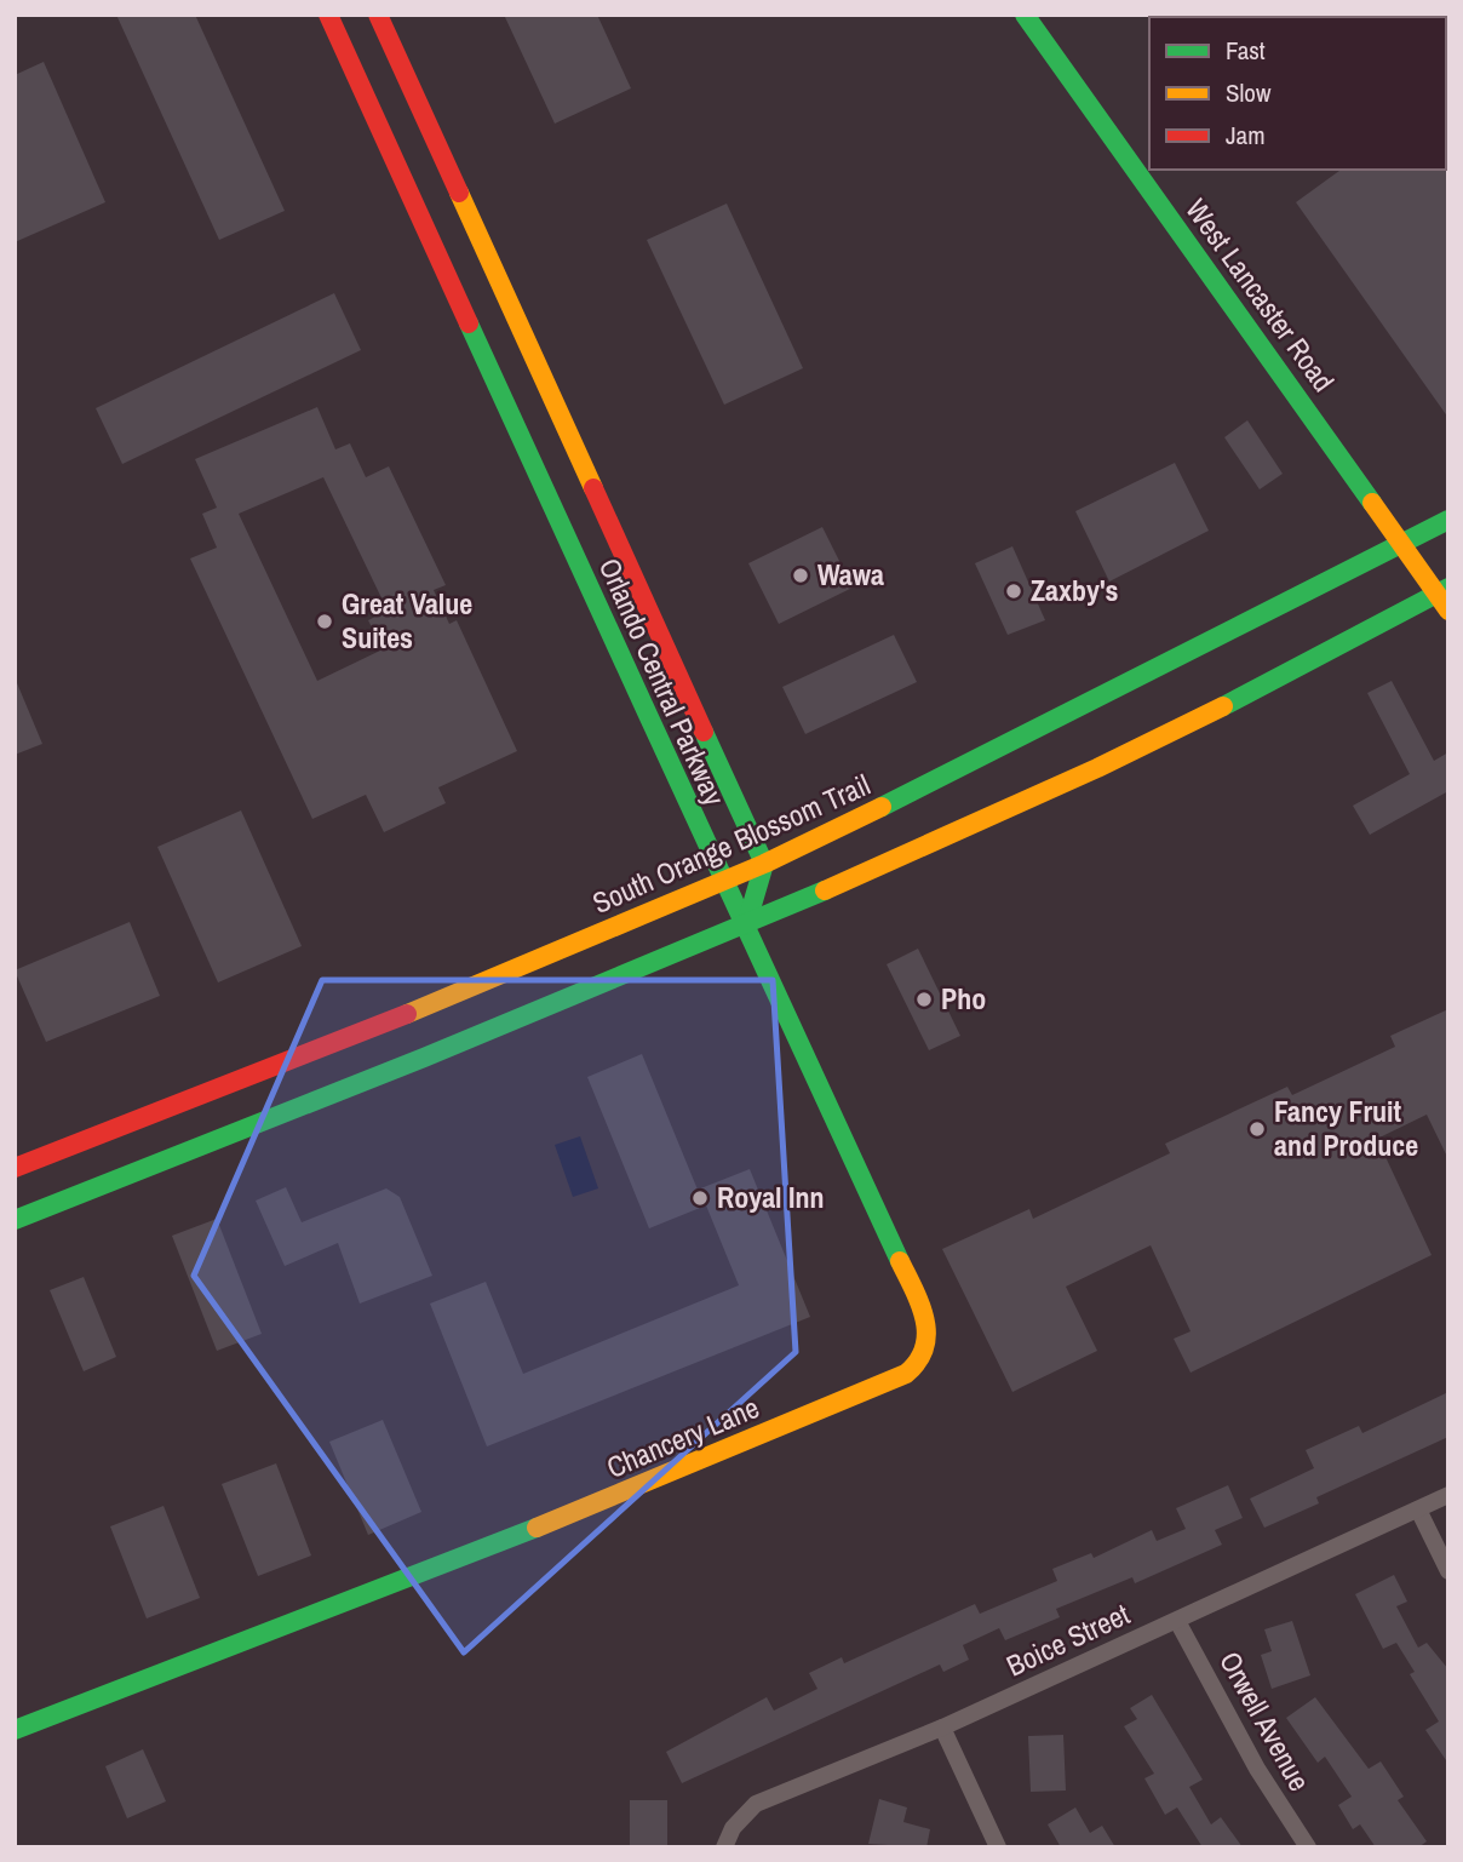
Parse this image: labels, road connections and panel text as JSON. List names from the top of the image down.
{
  "streets": {
    "street": [
      "West Lancaster Road",
      "Orlando Central Parkway",
      "South Orange Blossom Trail",
      "Chancery Lane",
      "Boice Street",
      "Orwell Avenue"
    ]
  },
  "crossings": [
    ["West Lancaster Road", "South Orange Blossom Trail"],
    ["Orlando Central Parkway", "South Orange Blossom Trail"],
    ["Orlando Central Parkway", "Chancery Lane"],
    ["Boice Street", "Orwell Avenue"]
  ],
  "places": [
    "Wawa",
    "Zaxby's",
    "Great Value Suites",
    "Pho",
    "Fancy Fruit and Produce",
    "Royal Inn"
  ],
  "legend": ["Fast", "Slow", "Jam"]
}
